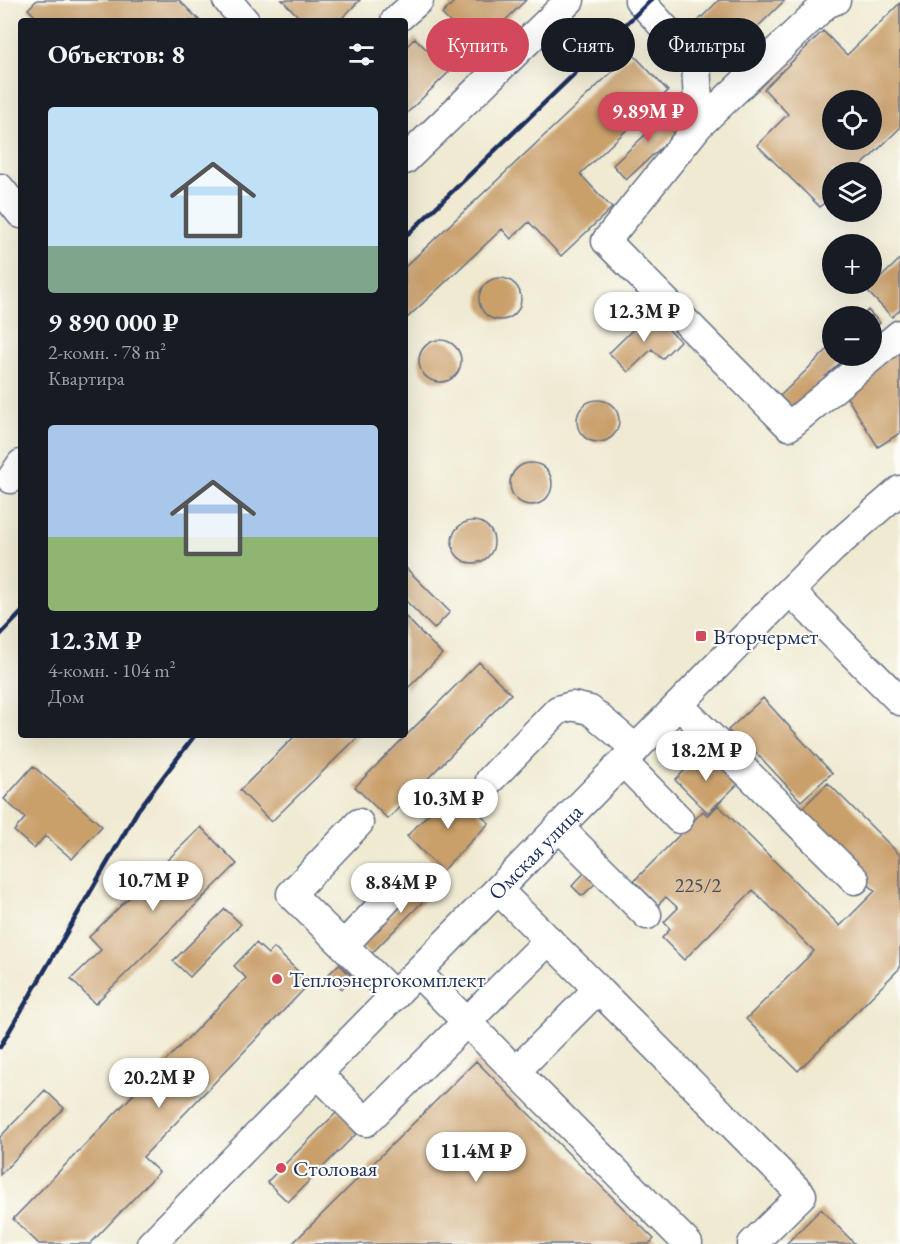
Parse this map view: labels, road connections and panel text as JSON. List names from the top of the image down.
{
  "streets": {
    "street": ["Омская улица"]
  },
  "places": {
    "transit": ["Вторчермет"],
    "other": ["Теплоэнергокомплект", "Столовая"]
  },
  "house_numbers": ["225/2"],
  "page": {
    "chip": ["Купить", "Снять", "Фильтры"],
    "heading": "Объектов: 8",
    "map_buttons": ["+", "−"],
    "list": [
      {
        "name": "9 890 000 ₽",
        "note": "2-комн. · 78 m² · Квартира"
      },
      {
        "name": "12.3M ₽",
        "note": "4-комн. · 104 m² · Дом"
      }
    ],
    "price": [
      "9.89M ₽",
      "12.3M ₽",
      "18.2M ₽",
      "10.3M ₽",
      "10.7M ₽",
      "8.84M ₽",
      "20.2M ₽",
      "11.4M ₽"
    ]
  }
}
